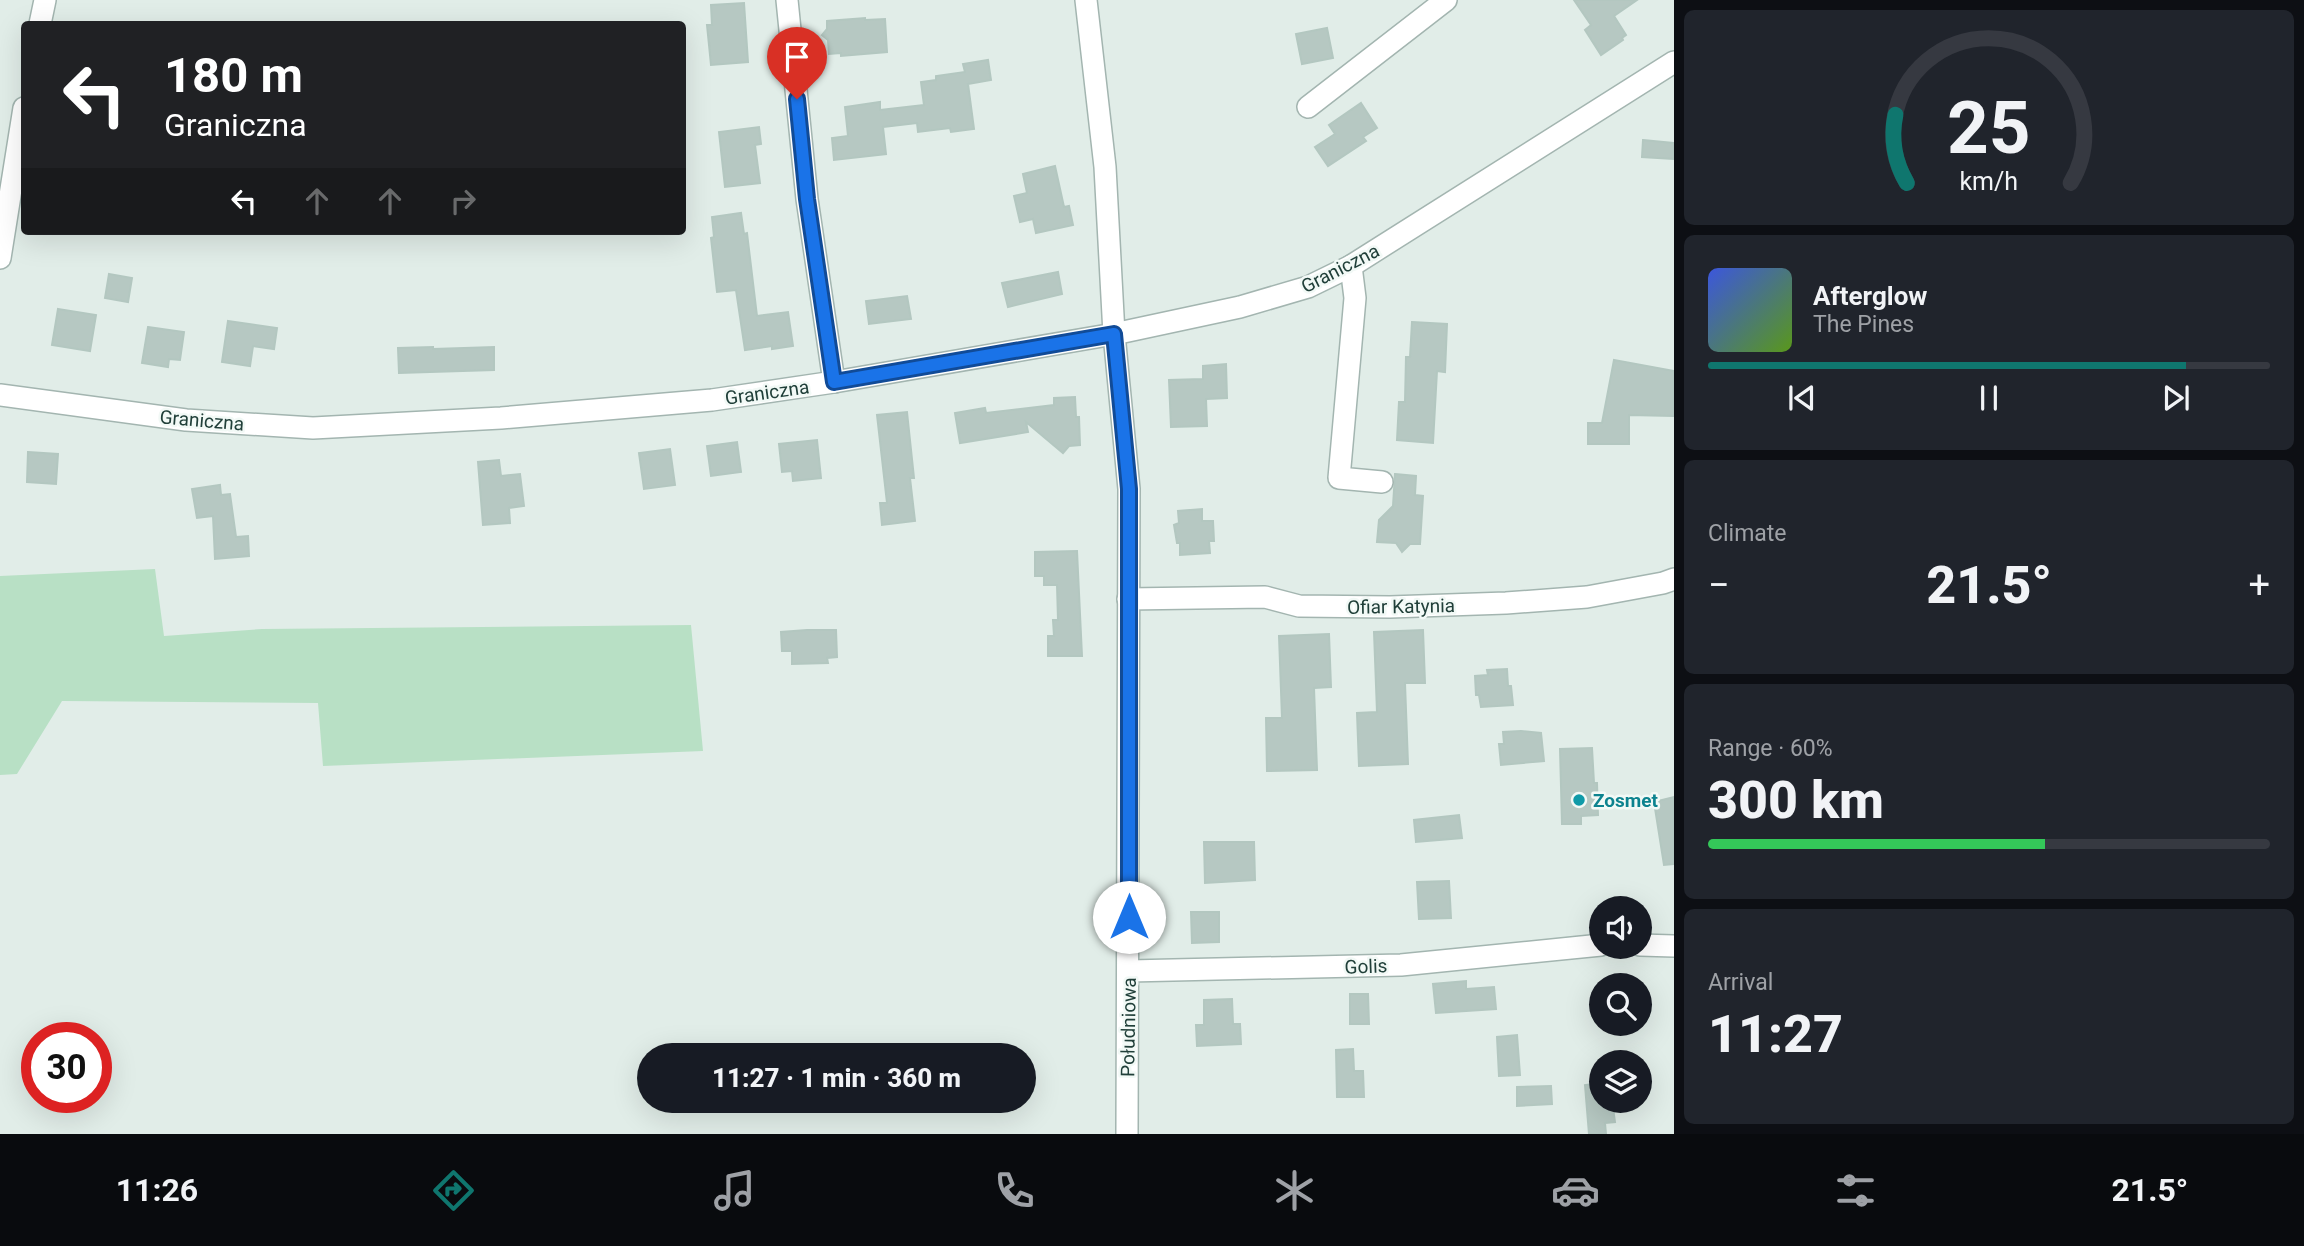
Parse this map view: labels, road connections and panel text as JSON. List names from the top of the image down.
{
  "streets": {
    "street": [
      "Graniczna",
      "Ofiar Katynia",
      "Golis",
      "Południowa"
    ]
  },
  "crossings": [
    ["Graniczna", "Południowa"],
    ["Ofiar Katynia", "Południowa"],
    ["Golis", "Południowa"]
  ],
  "places": ["Zosmet"],
  "page": {
    "turn": ["180 m", "Graniczna"],
    "song": ["Afterglow", "The Pines"],
    "tile": [
      "Climate",
      ["Range · 60%", "300 km"],
      ["Arrival", "11:27"]
    ],
    "heat": ["−", "21.5°", "+"],
    "limit": "30",
    "trip": "11:27 · 1 min · 360 m",
    "tabs": ["11:26", "21.5°"],
    "gauge": ["25", "km/h"]
  }
}
